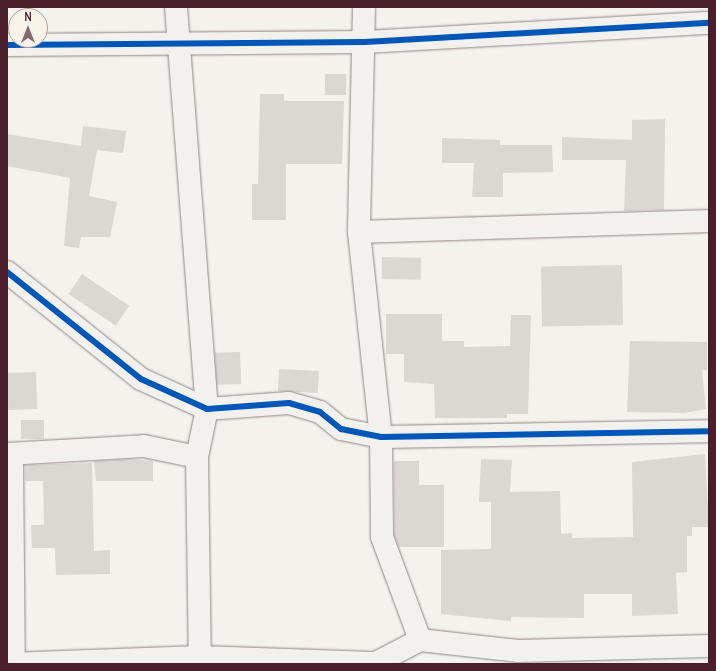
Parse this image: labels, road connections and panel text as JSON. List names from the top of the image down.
{
  "north": "top"
}
